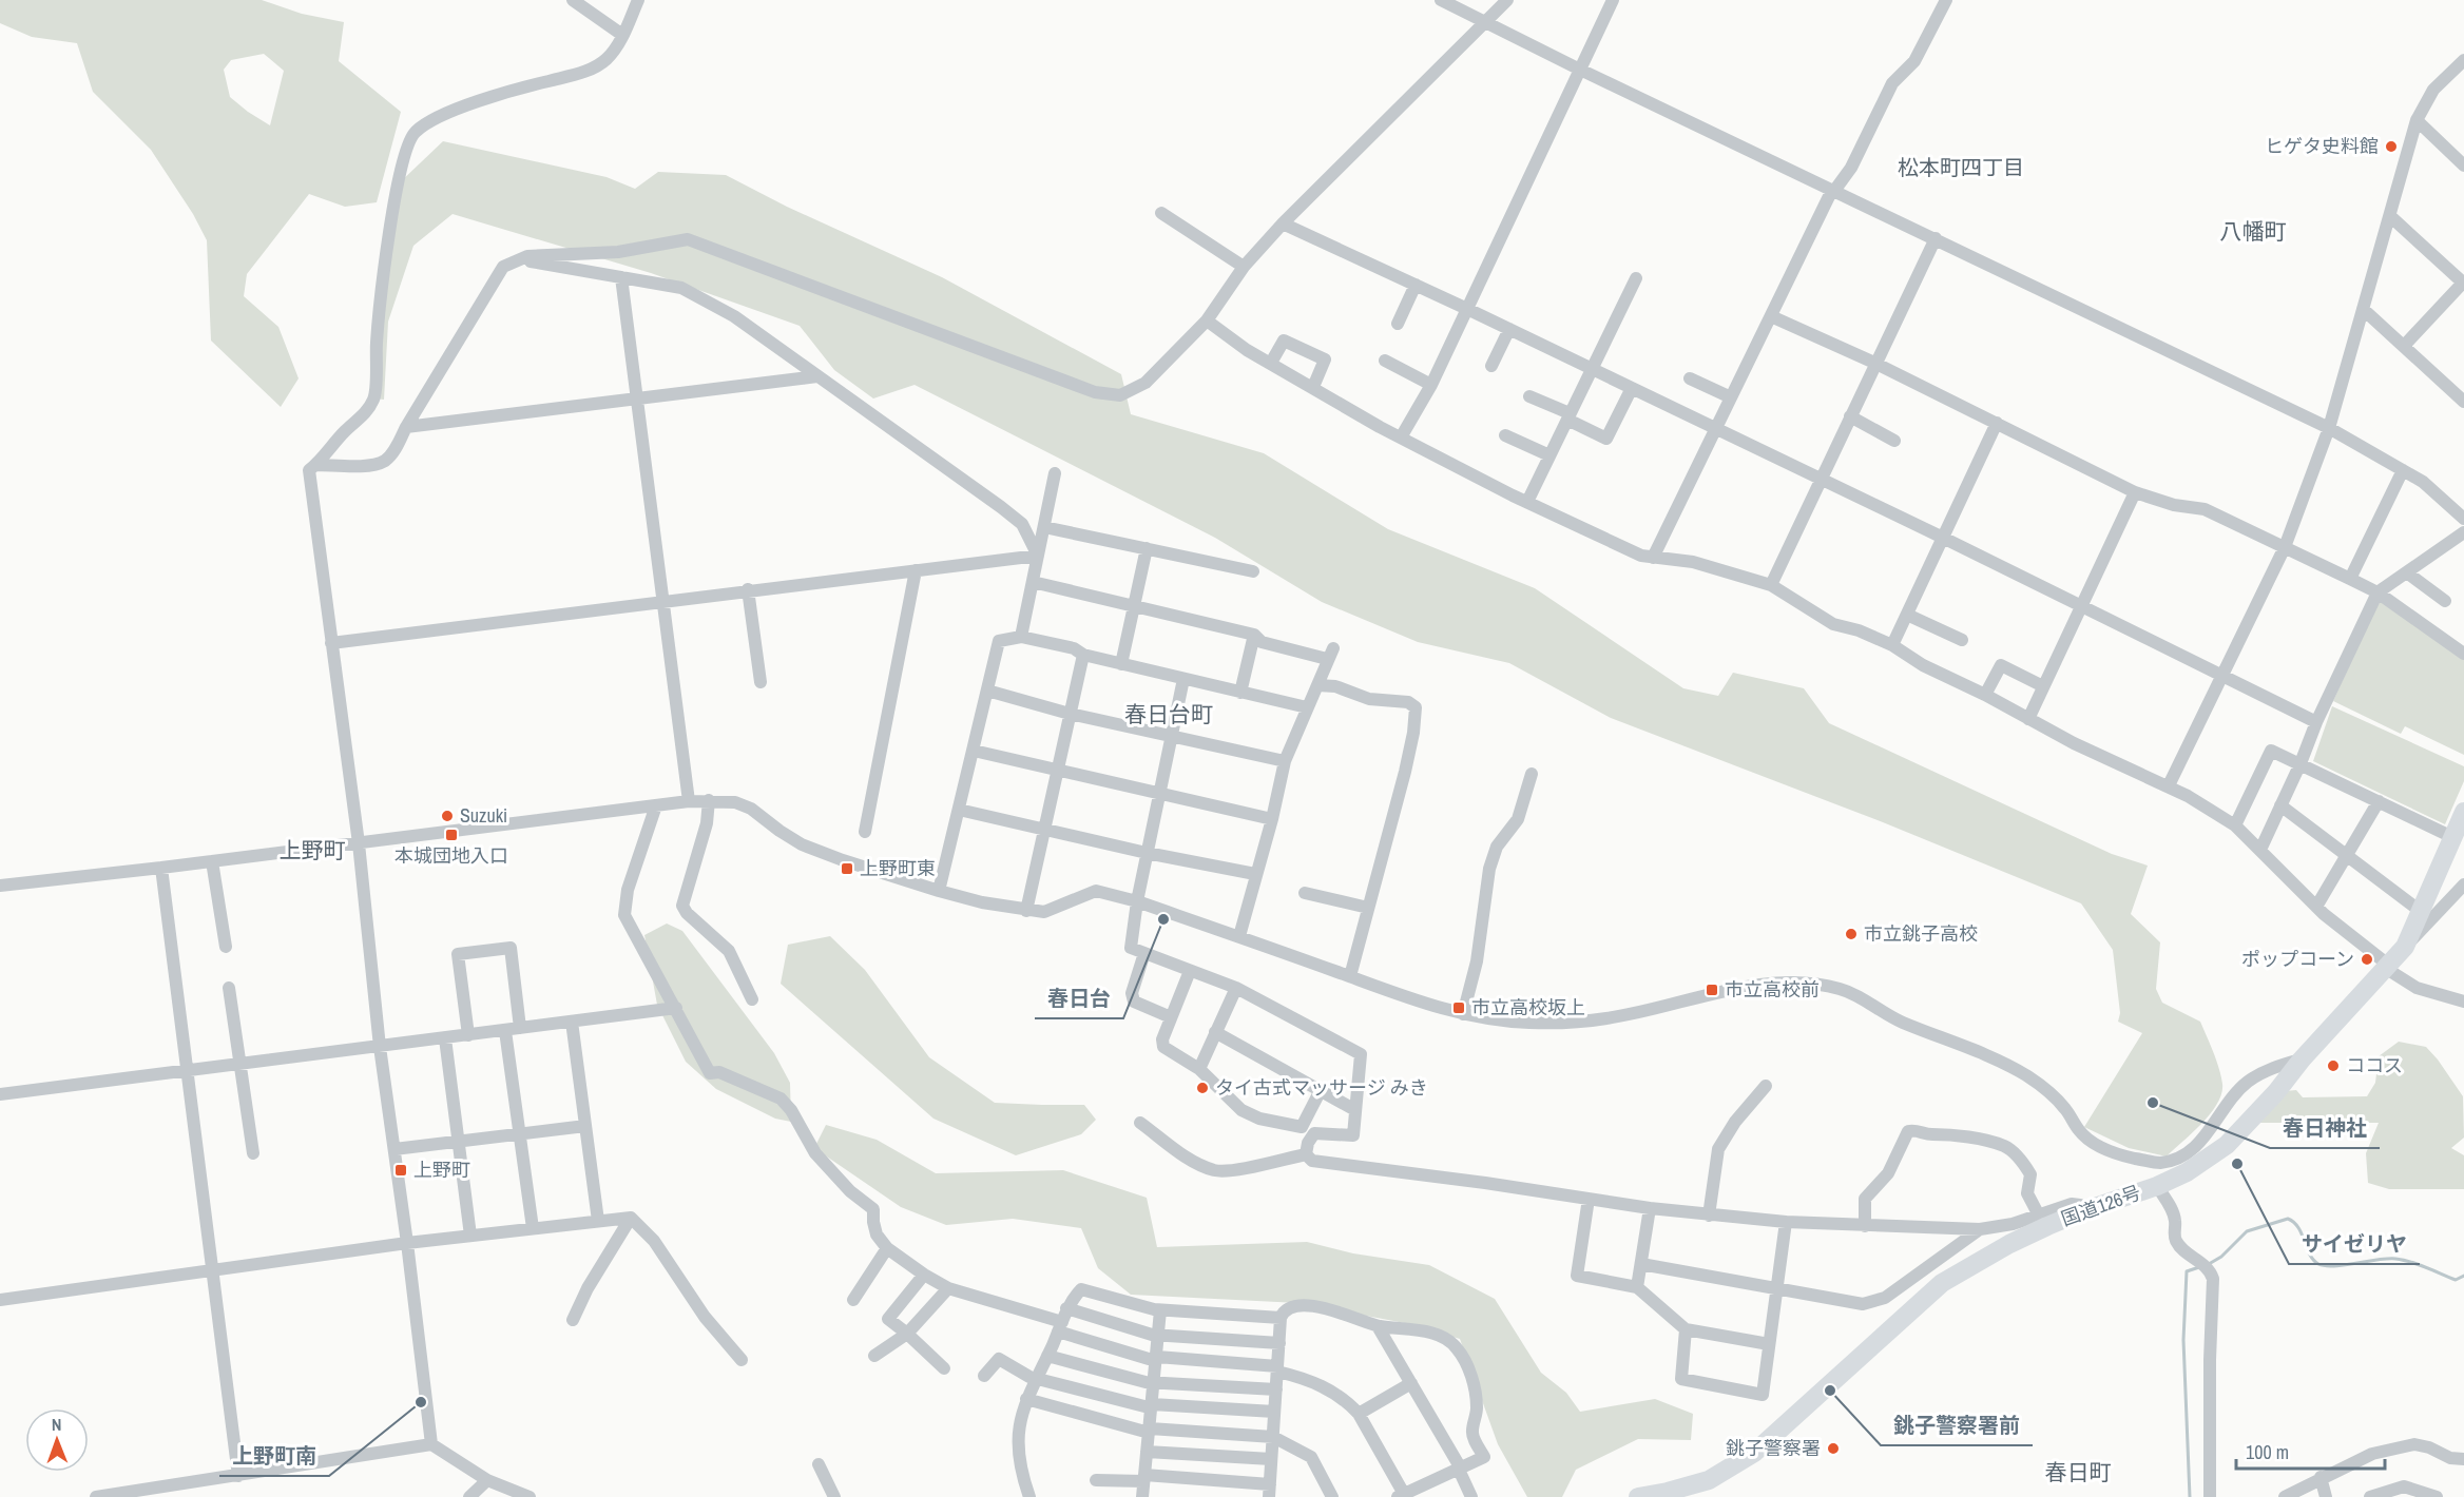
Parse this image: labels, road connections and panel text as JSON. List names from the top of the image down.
{
  "streets": {
    "highway": ["国道126号"]
  },
  "districts": [
    "松本町四丁目",
    "八幡町",
    "春日台町",
    "上野町",
    "春日町"
  ],
  "places": {
    "other": [
      "ヒゲタ史料館",
      "Suzuki",
      "春日台",
      "市立銚子高校",
      "ポップコーン",
      "ココス",
      "タイ古式マッサージ みき",
      "春日神社",
      "サイゼリヤ",
      "銚子警察署前",
      "上野町南",
      "銚子警察署"
    ],
    "transit": [
      "本城団地入口",
      "上野町東",
      "市立高校前",
      "市立高校坂上",
      "上野町"
    ]
  },
  "scale_bar": "100 m",
  "north": "top"
}
